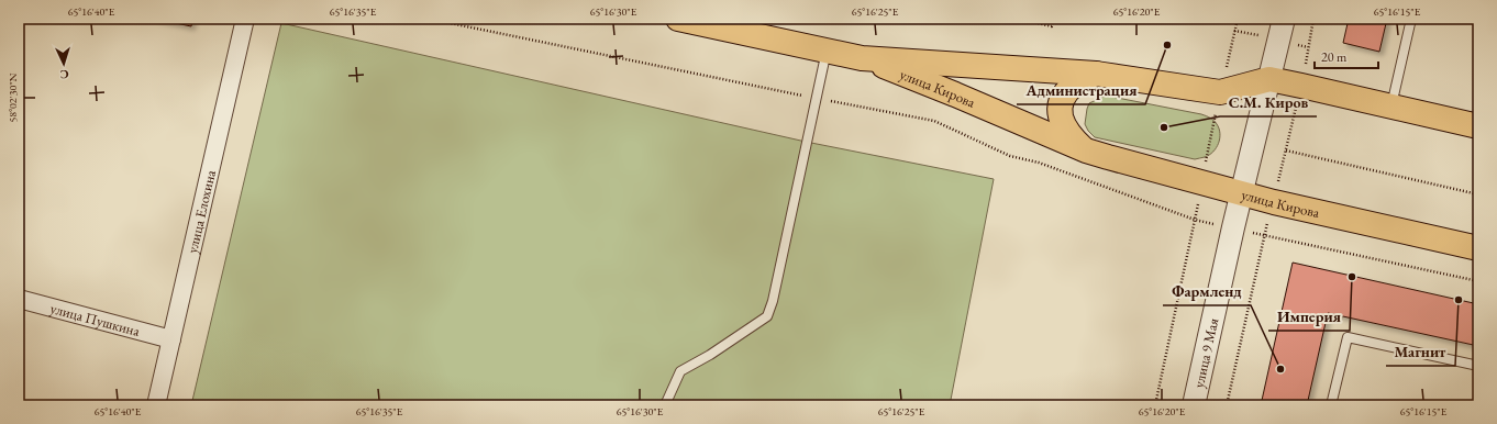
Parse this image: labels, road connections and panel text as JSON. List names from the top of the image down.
{
  "streets": {
    "main road": ["улица Кирова"],
    "street": ["улица Елохина", "улица Пушкина", "улица 9 Мая"]
  },
  "crossings": [
    ["улица Кирова", "улица 9 Мая"],
    ["улица Елохина", "улица Пушкина"]
  ],
  "places": [
    "Администрация",
    "С.М. Киров",
    "Империя",
    "Магнит",
    "Фармленд"
  ],
  "scale_bar": "20 m",
  "north": "bottom",
  "coordinates": [
    "65°16'40\"E",
    "65°16'35\"E",
    "65°16'30\"E",
    "65°16'25\"E",
    "65°16'20\"E",
    "65°16'15\"E",
    "58°02'30\"N"
  ]
}
